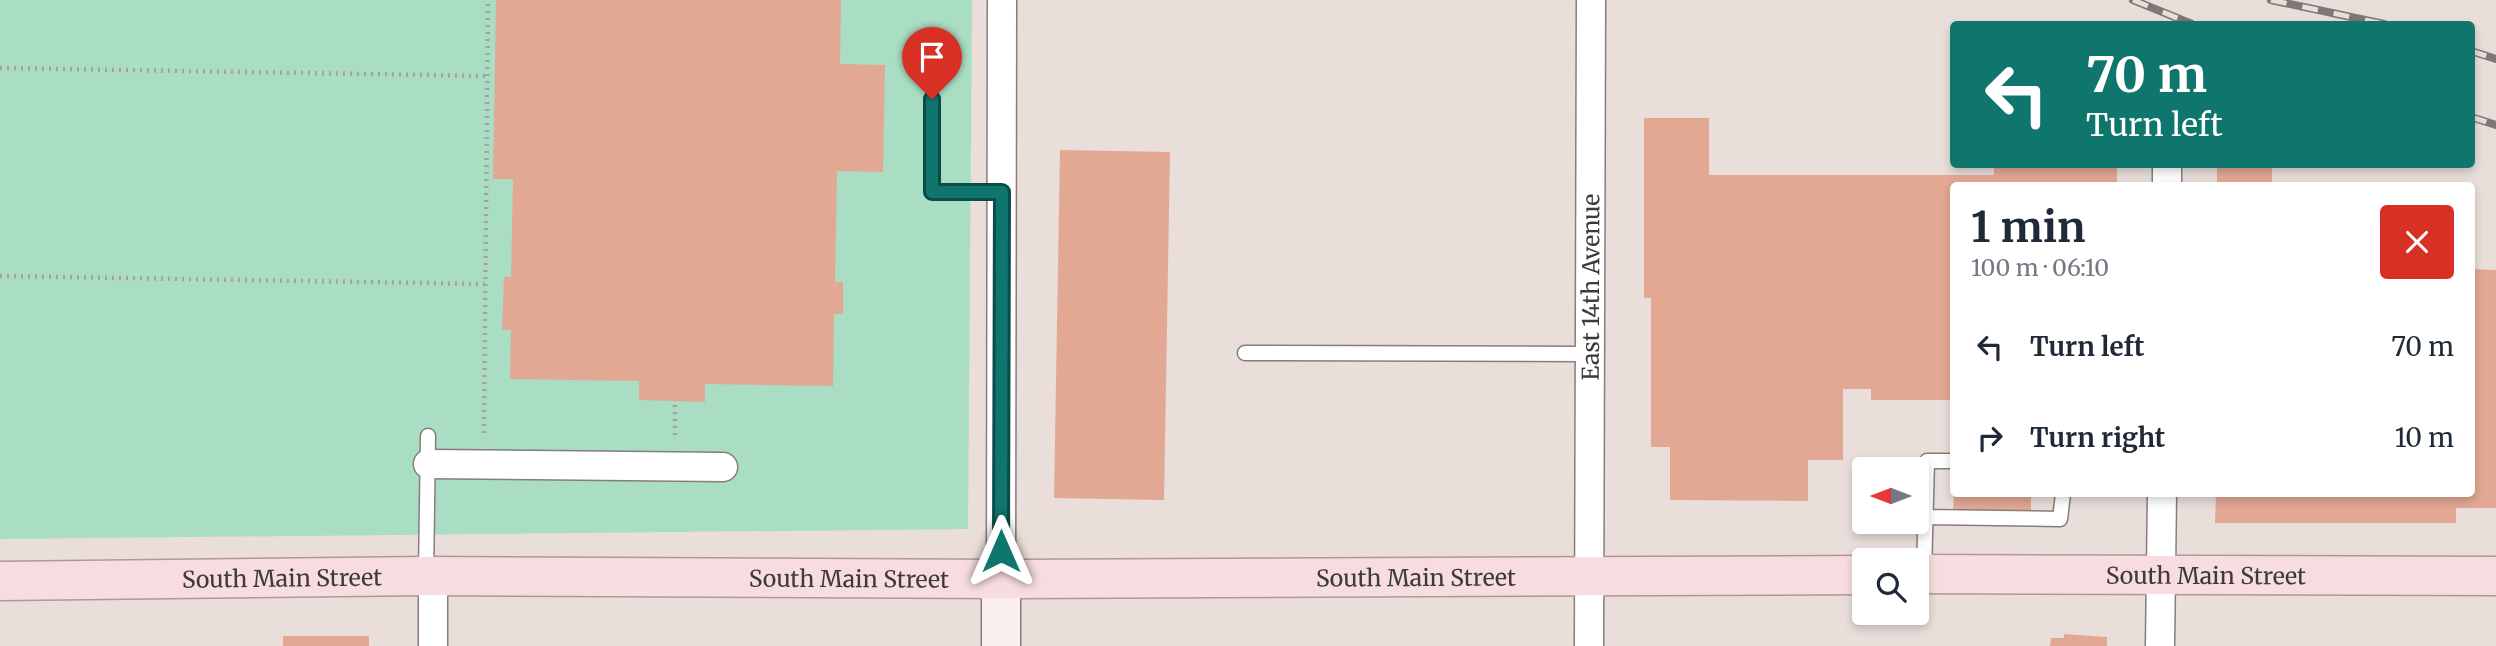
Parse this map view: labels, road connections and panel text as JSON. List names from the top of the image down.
{
  "streets": {
    "main road": ["South Main Street"],
    "street": ["East 14th Avenue"]
  },
  "crossings": [
    ["East 14th Avenue", "South Main Street"]
  ],
  "north": "left",
  "page": {
    "turn": ["70 m", "Turn left"],
    "heading": ["1 min", "100 m · 06:10"],
    "list": [
      {
        "name": "Turn left",
        "value": "70 m"
      },
      {
        "name": "Turn right",
        "value": "10 m"
      }
    ]
  }
}
